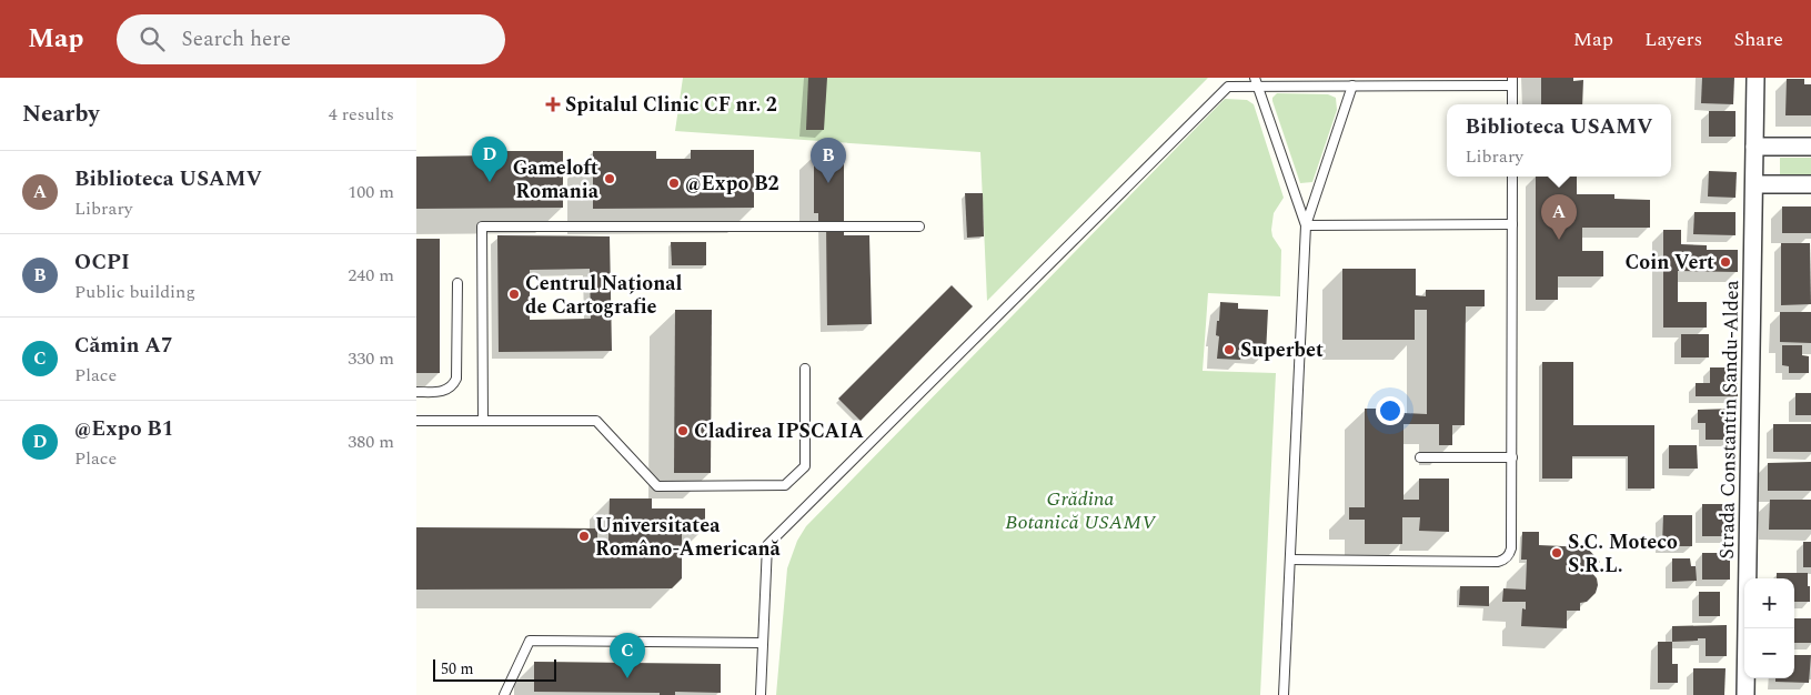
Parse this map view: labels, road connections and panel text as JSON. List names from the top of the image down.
{
  "streets": {
    "street": ["Strada Constantin Sandu-Aldea"]
  },
  "parks": ["Grădina Botanică USAMV"],
  "places": {
    "health": ["Spitalul Clinic CF nr. 2"],
    "other": [
      "Gameloft Romania",
      "@Expo B2",
      "Coin Vert",
      "Centrul Național de Cartografie",
      "Superbet",
      "Cladirea IPSCAIA",
      "Universitatea Româno-Americană",
      "S.C. Moteco S.R.L."
    ]
  },
  "scale_bar": "50 m",
  "page": {
    "header": "Map",
    "search": "Search here",
    "nav": ["Map", "Layers", "Share"],
    "heading": ["Nearby", "4 results"],
    "popup": ["Biblioteca USAMV", "Library"],
    "pins": [
      "D",
      "B",
      "A",
      "C"
    ],
    "list": [
      {
        "mark": "A",
        "name": "Biblioteca USAMV",
        "note": "Library",
        "value": "100 m"
      },
      {
        "mark": "B",
        "name": "OCPI",
        "note": "Public building",
        "value": "240 m"
      },
      {
        "mark": "C",
        "name": "Cămin A7",
        "note": "Place",
        "value": "330 m"
      },
      {
        "mark": "D",
        "name": "@Expo B1",
        "note": "Place",
        "value": "380 m"
      }
    ],
    "map_buttons": ["+", "−"],
    "scale": "50 m"
  }
}
